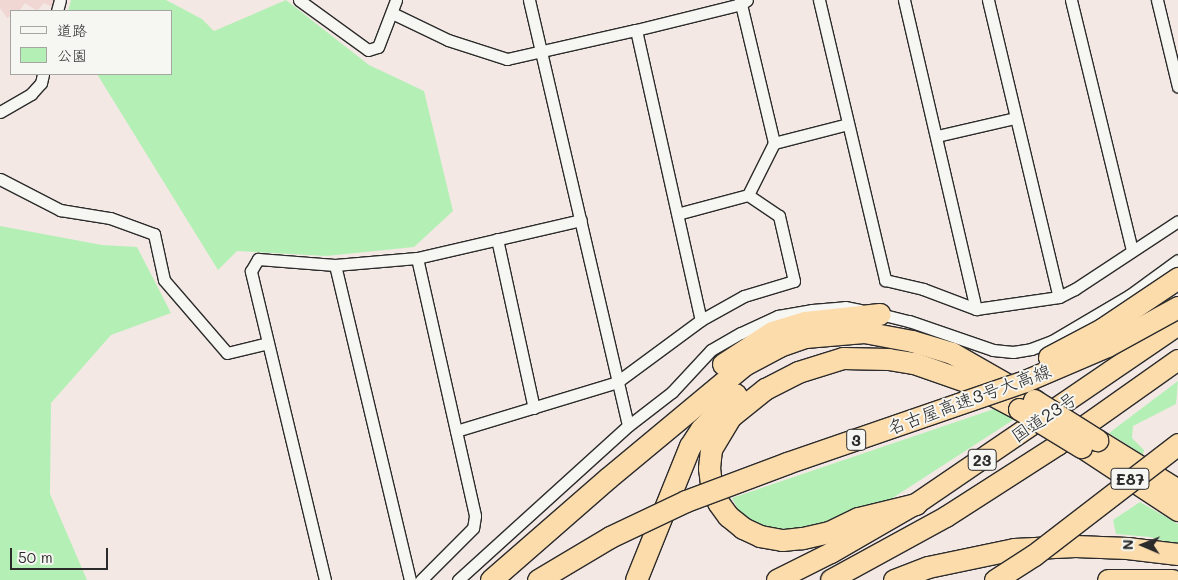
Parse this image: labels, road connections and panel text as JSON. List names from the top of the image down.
{
  "streets": {
    "highway": [
      "名古屋高速3号大高線",
      "国道23号",
      "3",
      "23",
      "E87"
    ]
  },
  "legend": ["道路", "公園"],
  "scale_bar": "50 m",
  "north": "left"
}
